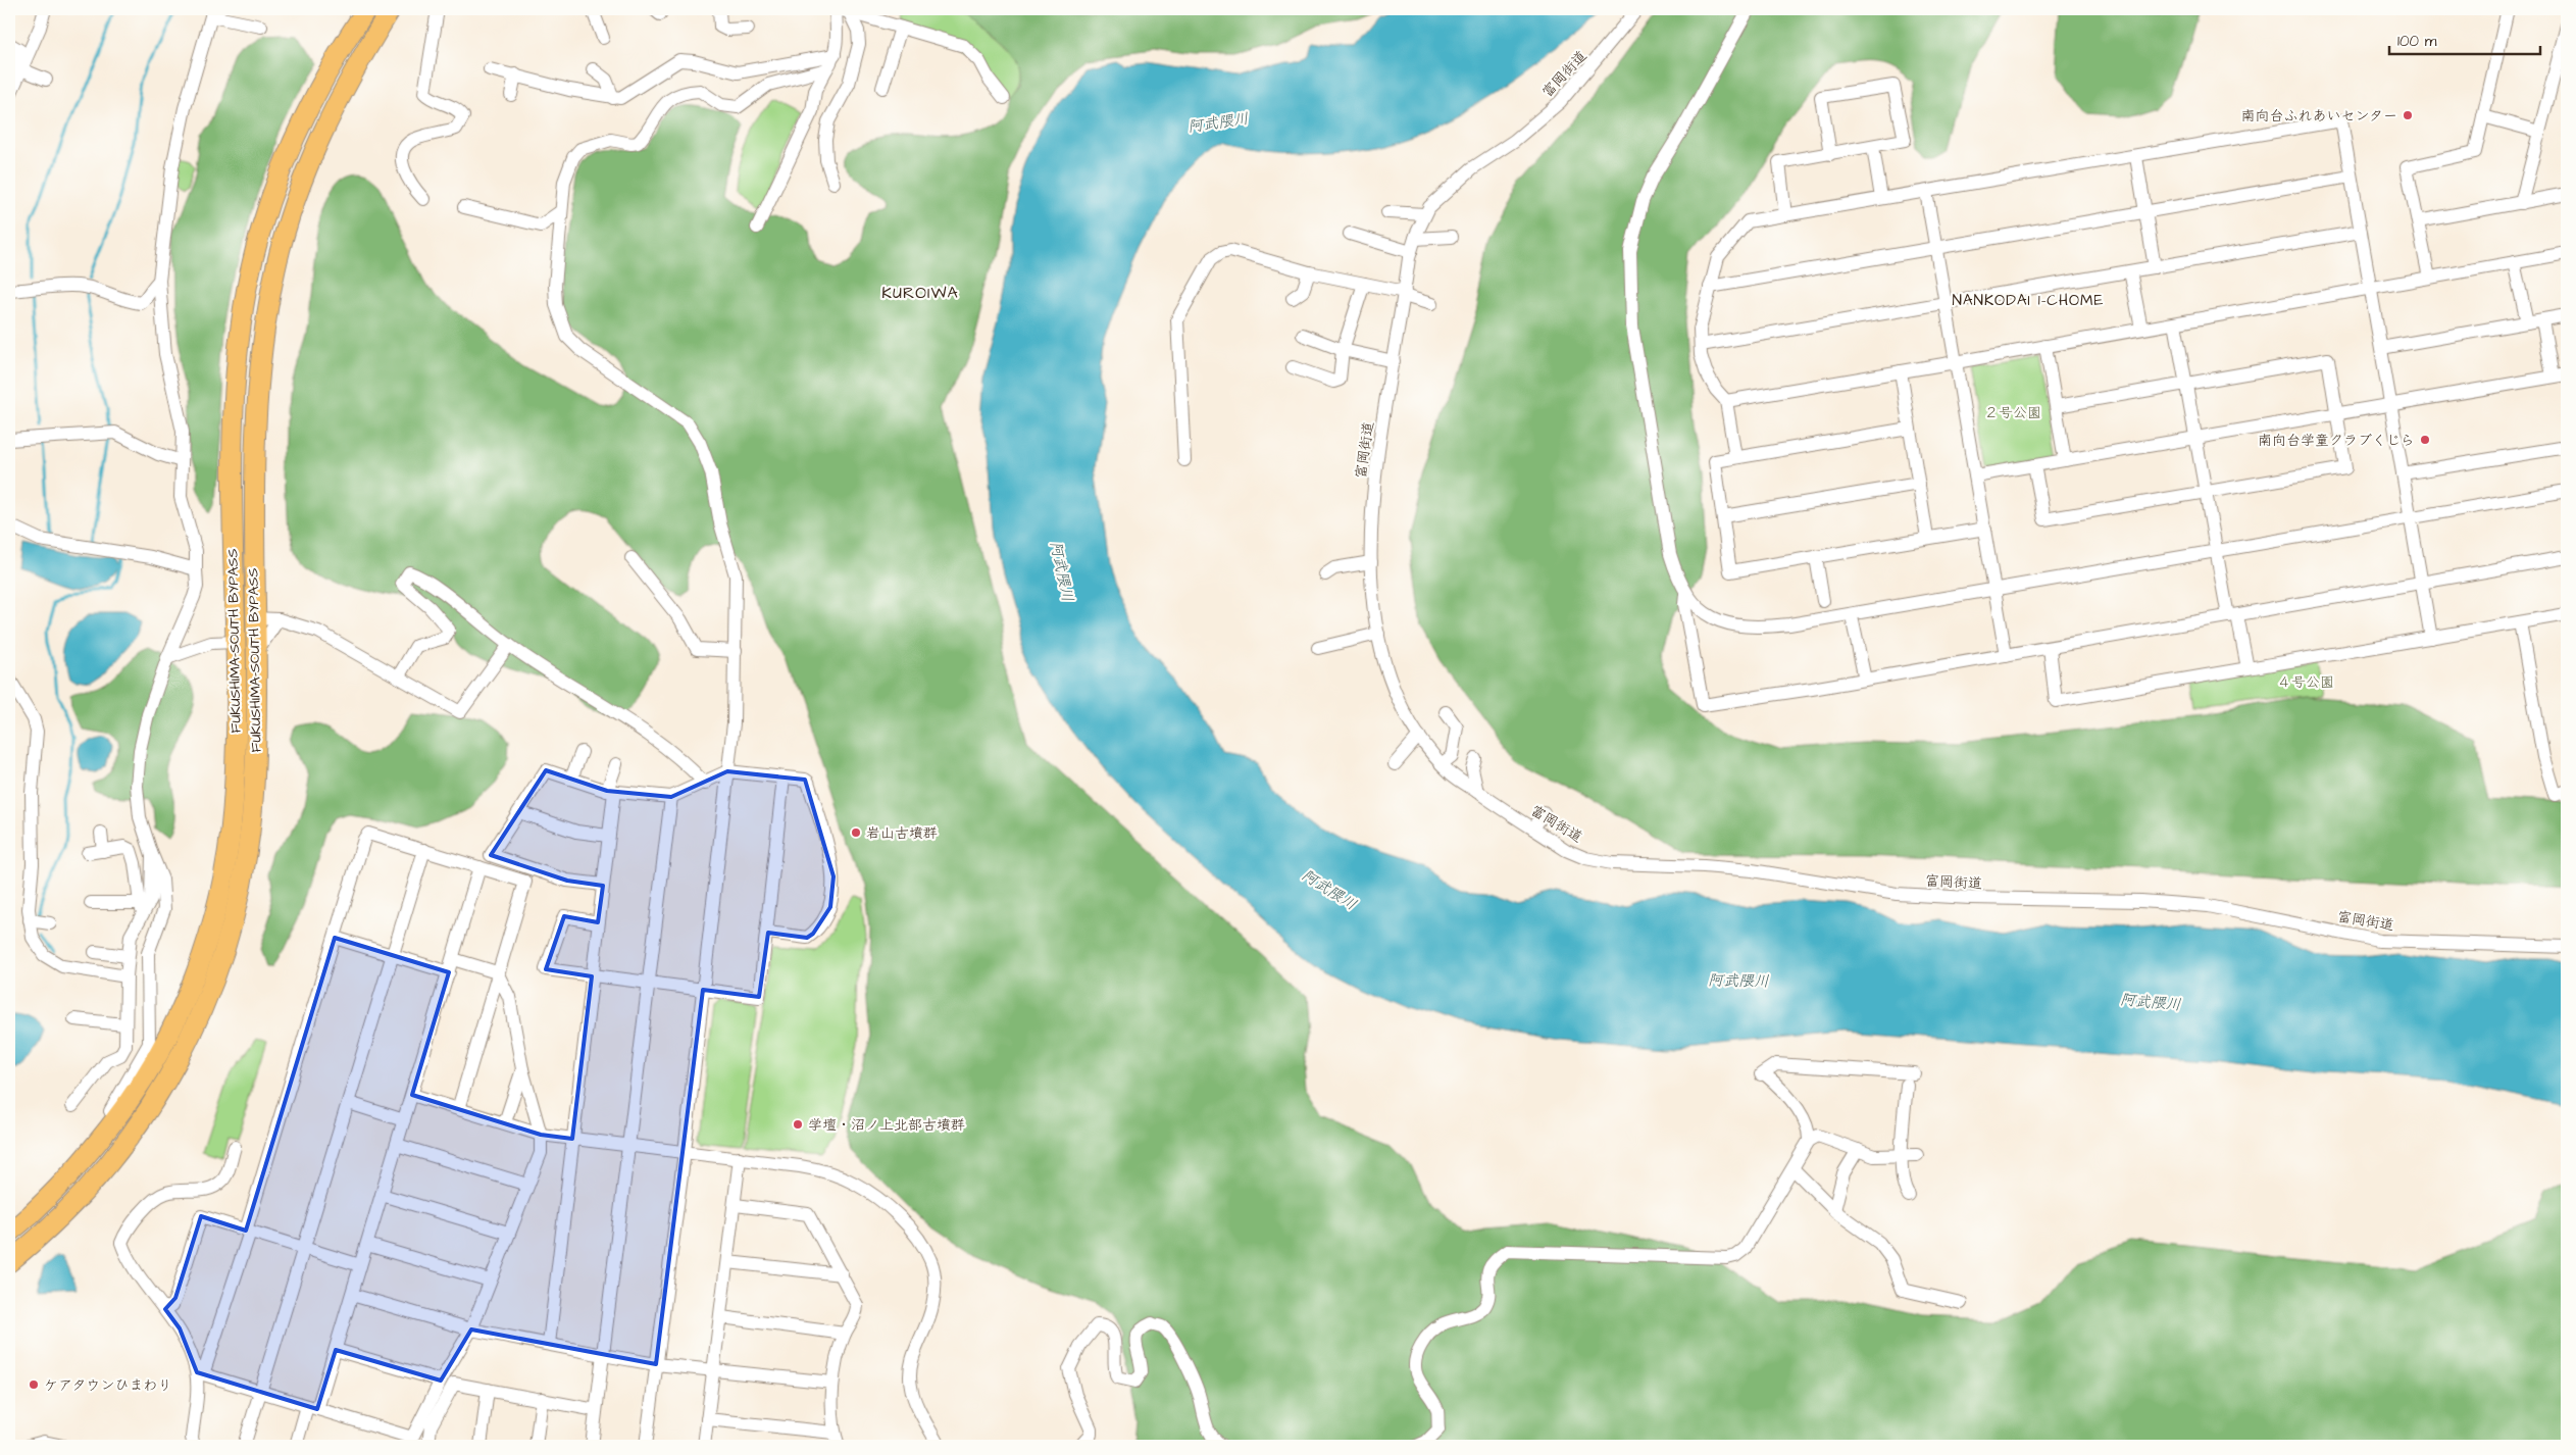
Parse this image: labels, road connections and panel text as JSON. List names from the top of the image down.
{
  "streets": {
    "highway": ["FUKUSHIMA-SOUTH BYPASS"],
    "street": ["富岡街道"]
  },
  "districts": ["KUROIWA", "NANKODAI 1-CHOME"],
  "water": ["阿武隈川"],
  "parks": ["２号公園", "４号公園"],
  "places": [
    "南向台ふれあいセンター",
    "南向台学童クラブくじら",
    "岩山古墳群",
    "学壇・沼ノ上北部古墳群",
    "ケアタウンひまわり"
  ],
  "scale_bar": "100 m"
}
